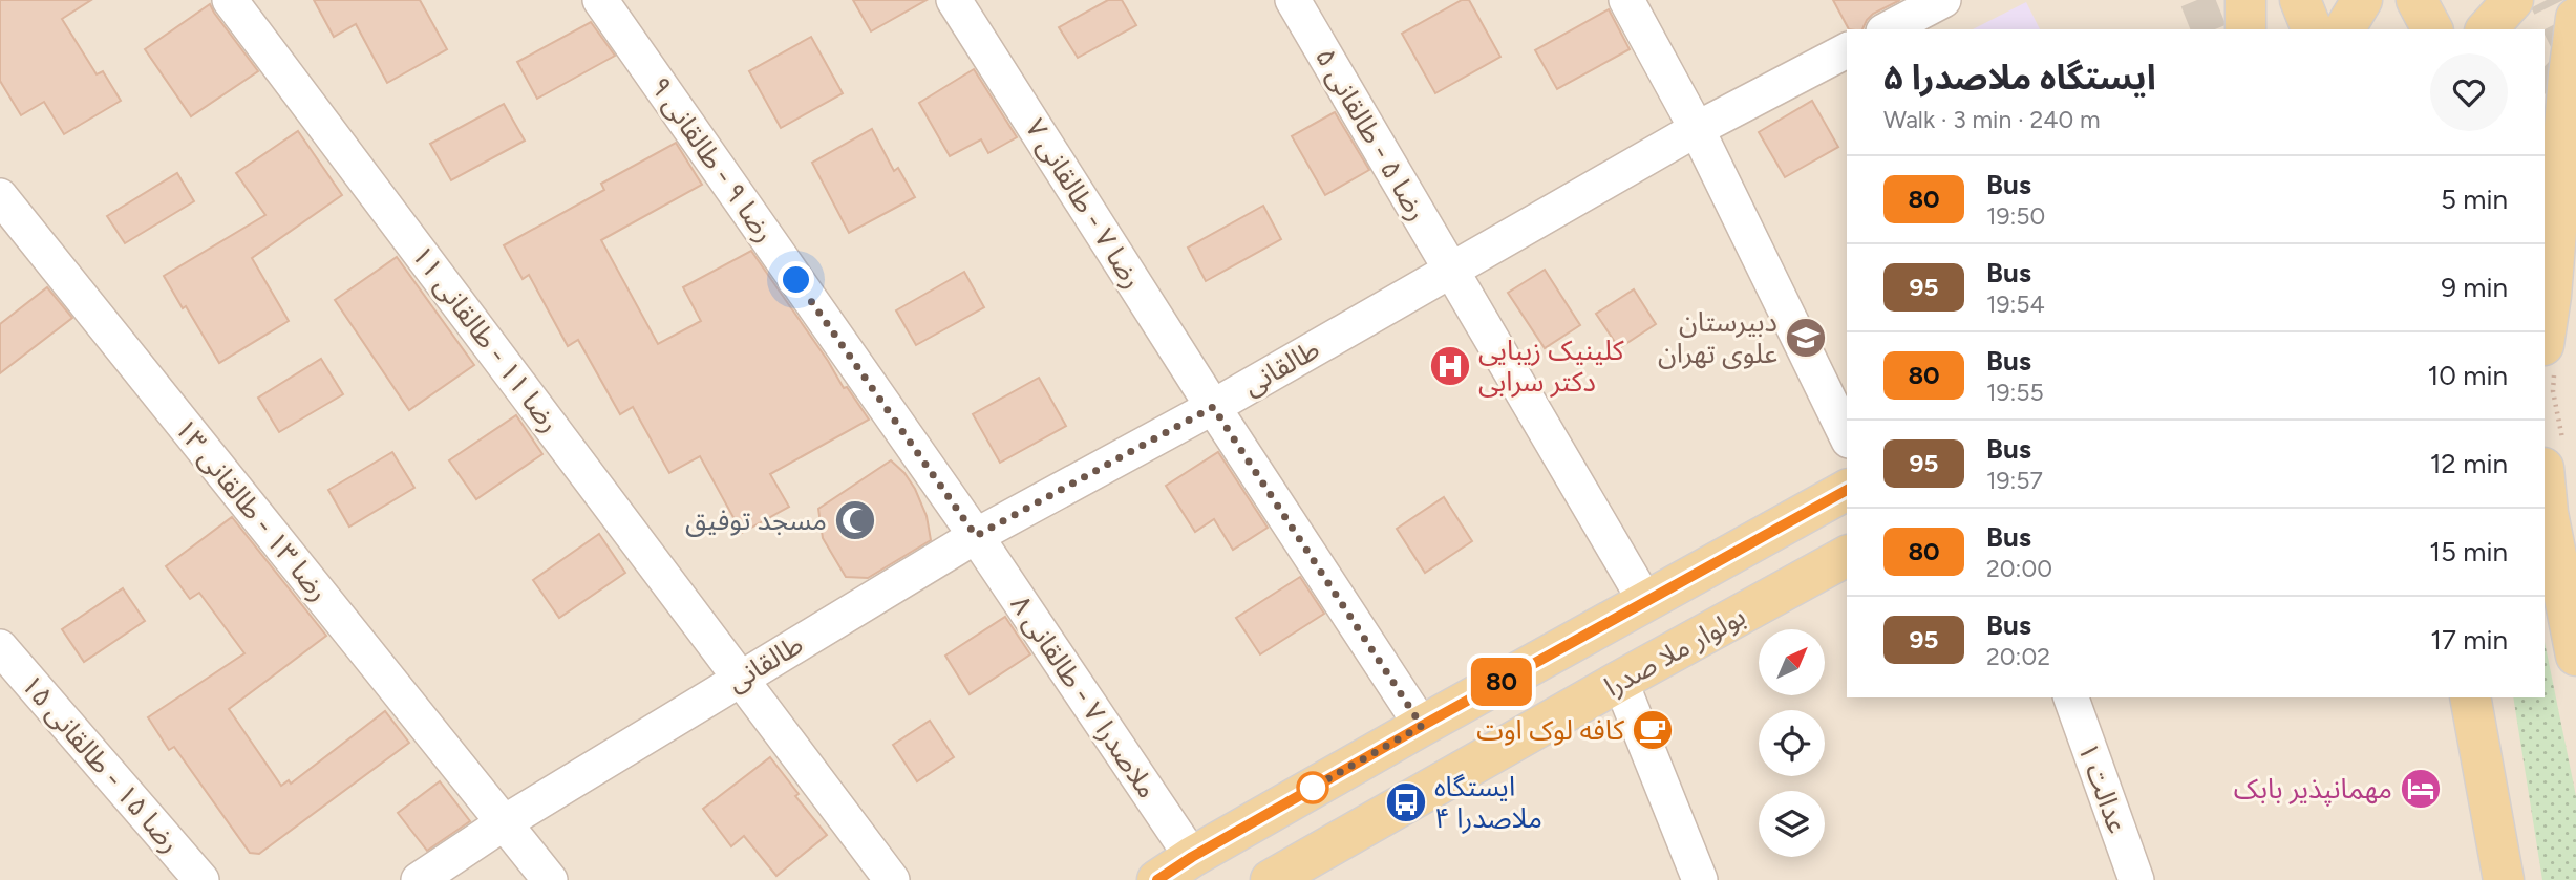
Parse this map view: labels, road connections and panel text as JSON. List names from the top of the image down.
{
  "streets": {
    "main road": ["بولوار ملا صدرا"],
    "street": [
      "رضا ۵ - طالقانی ۵",
      "رضا ۹ - طالقانی ۹",
      "رضا ۷ - طالقانی ۷",
      "رضا ۱۱ - طالقانی ۱۱",
      "طالقانی",
      "رضا ۱۳ - طالقانی ۱۳",
      "ملاصدرا ۷ - طالقانی ۸",
      "رضا ۱۵ - طالقانی ۱۵",
      "عدالت ۱"
    ]
  },
  "crossings": [
    ["رضا ۵ - طالقانی ۵", "طالقانی"],
    ["رضا ۹ - طالقانی ۹", "طالقانی"],
    ["رضا ۹ - طالقانی ۹", "ملاصدرا ۷ - طالقانی ۸"],
    ["رضا ۷ - طالقانی ۷", "طالقانی"],
    ["رضا ۱۱ - طالقانی ۱۱", "طالقانی"],
    ["طالقانی", "رضا ۱۳ - طالقانی ۱۳"],
    ["طالقانی", "ملاصدرا ۷ - طالقانی ۸"]
  ],
  "places": {
    "school or university": ["دبیرستان علوی تهران"],
    "hospital": ["کلینیک زیبایی دکتر سرابی"],
    "mosque": ["مسجد توفیق"],
    "cafe": ["کافه لوک اوت"],
    "hotel": ["مهمانپذیر بابک"],
    "bus stop": ["ایستگاه ملاصدرا ۴"]
  },
  "lines": ["bus line 80"],
  "north": "top right",
  "page": {
    "on_map": "80",
    "heading": ["ایستگاه ملاصدرا ۵", "Walk · 3 min · 240 m"],
    "list": [
      {
        "mark": "80",
        "name": "Bus",
        "note": "19:50",
        "value": "5 min"
      },
      {
        "mark": "95",
        "name": "Bus",
        "note": "19:54",
        "value": "9 min"
      },
      {
        "mark": "80",
        "name": "Bus",
        "note": "19:55",
        "value": "10 min"
      },
      {
        "mark": "95",
        "name": "Bus",
        "note": "19:57",
        "value": "12 min"
      },
      {
        "mark": "80",
        "name": "Bus",
        "note": "20:00",
        "value": "15 min"
      },
      {
        "mark": "95",
        "name": "Bus",
        "note": "20:02",
        "value": "17 min"
      }
    ]
  }
}
